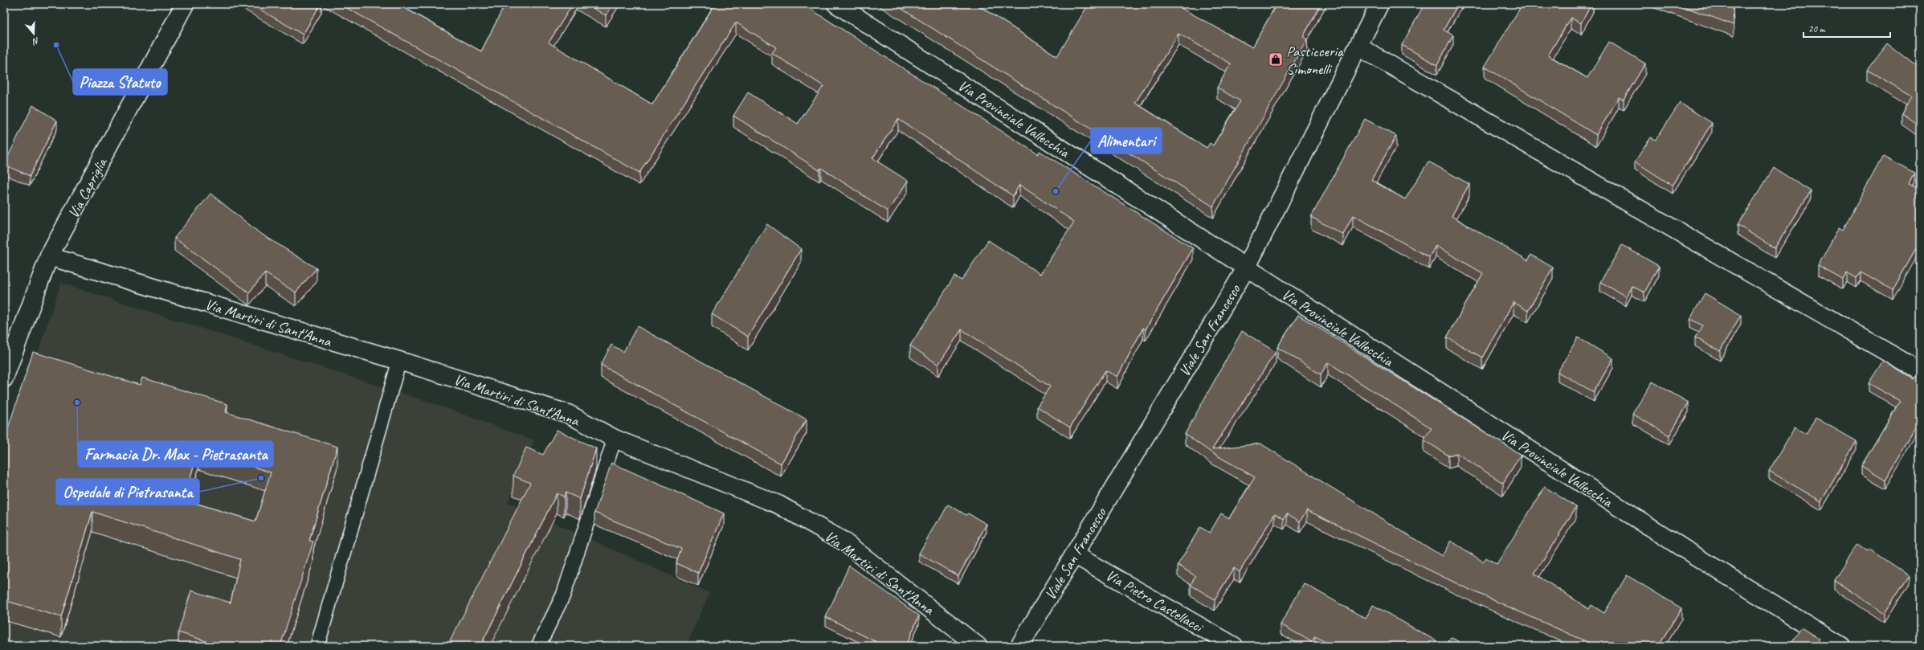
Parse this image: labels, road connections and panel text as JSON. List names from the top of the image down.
{
  "streets": {
    "street": [
      "Via Provinciale Vallecchia",
      "Via Capriglia",
      "Via Martiri di Sant'Anna",
      "Viale San Francesco",
      "Via Pietro Castellacci"
    ]
  },
  "crossings": [
    ["Via Provinciale Vallecchia", "Viale San Francesco"],
    ["Via Capriglia", "Via Martiri di Sant'Anna"],
    ["Viale San Francesco", "Via Pietro Castellacci"]
  ],
  "places": {
    "other": [
      "Piazza Statuto",
      "Alimentari",
      "Farmacia Dr. Max - Pietrasanta",
      "Ospedale di Pietrasanta"
    ],
    "shop": ["Pasticceria Simonelli"]
  },
  "scale_bar": "20 m",
  "north": "bottom"
}
